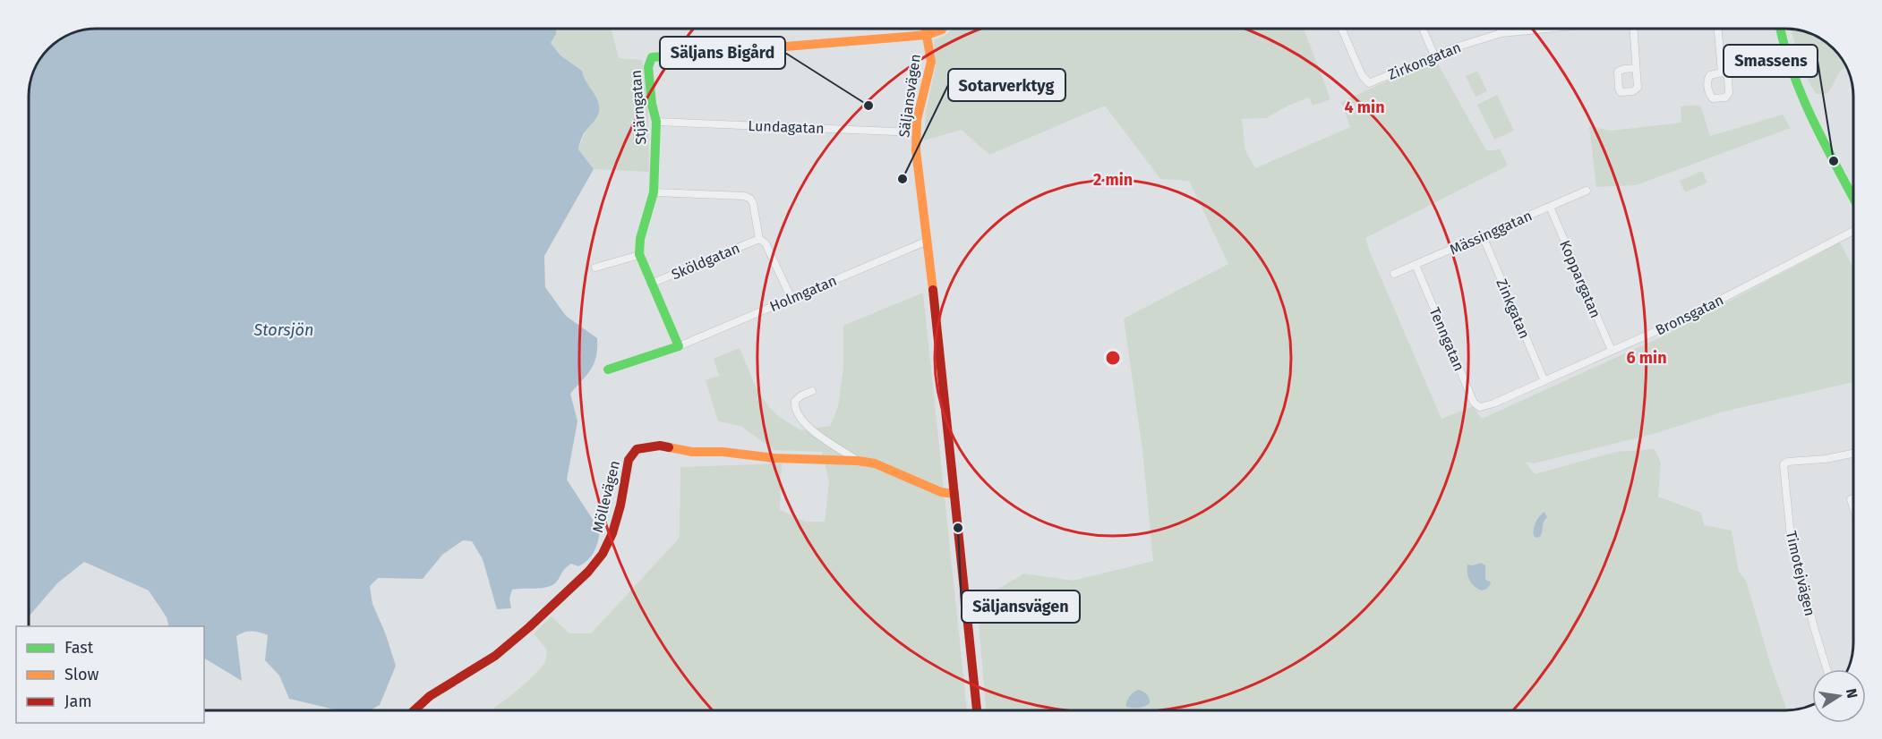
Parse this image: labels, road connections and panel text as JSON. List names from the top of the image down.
{
  "streets": {
    "street": [
      "Zirkongatan",
      "Säljansvägen",
      "Stjärngatan",
      "Lundagatan",
      "Mässinggatan",
      "Sköldgatan",
      "Koppargatan",
      "Holmgatan",
      "Zinkgatan",
      "Bronsgatan",
      "Tenngatan",
      "Möllevägen",
      "Timotejvägen"
    ]
  },
  "crossings": [
    ["Säljansvägen", "Stjärngatan"],
    ["Säljansvägen", "Lundagatan"],
    ["Säljansvägen", "Holmgatan"],
    ["Säljansvägen", "Möllevägen"],
    ["Stjärngatan", "Lundagatan"],
    ["Mässinggatan", "Koppargatan"],
    ["Mässinggatan", "Zinkgatan"],
    ["Mässinggatan", "Tenngatan"],
    ["Koppargatan", "Bronsgatan"],
    ["Zinkgatan", "Bronsgatan"],
    ["Bronsgatan", "Tenngatan"]
  ],
  "water": ["Storsjön"],
  "places": [
    "Säljans Bigård",
    "Smassens",
    "Sotarverktyg",
    "Säljansvägen"
  ],
  "legend": ["Fast", "Slow", "Jam"],
  "north": "right",
  "rings": ["4 min", "2 min", "6 min"]
}
